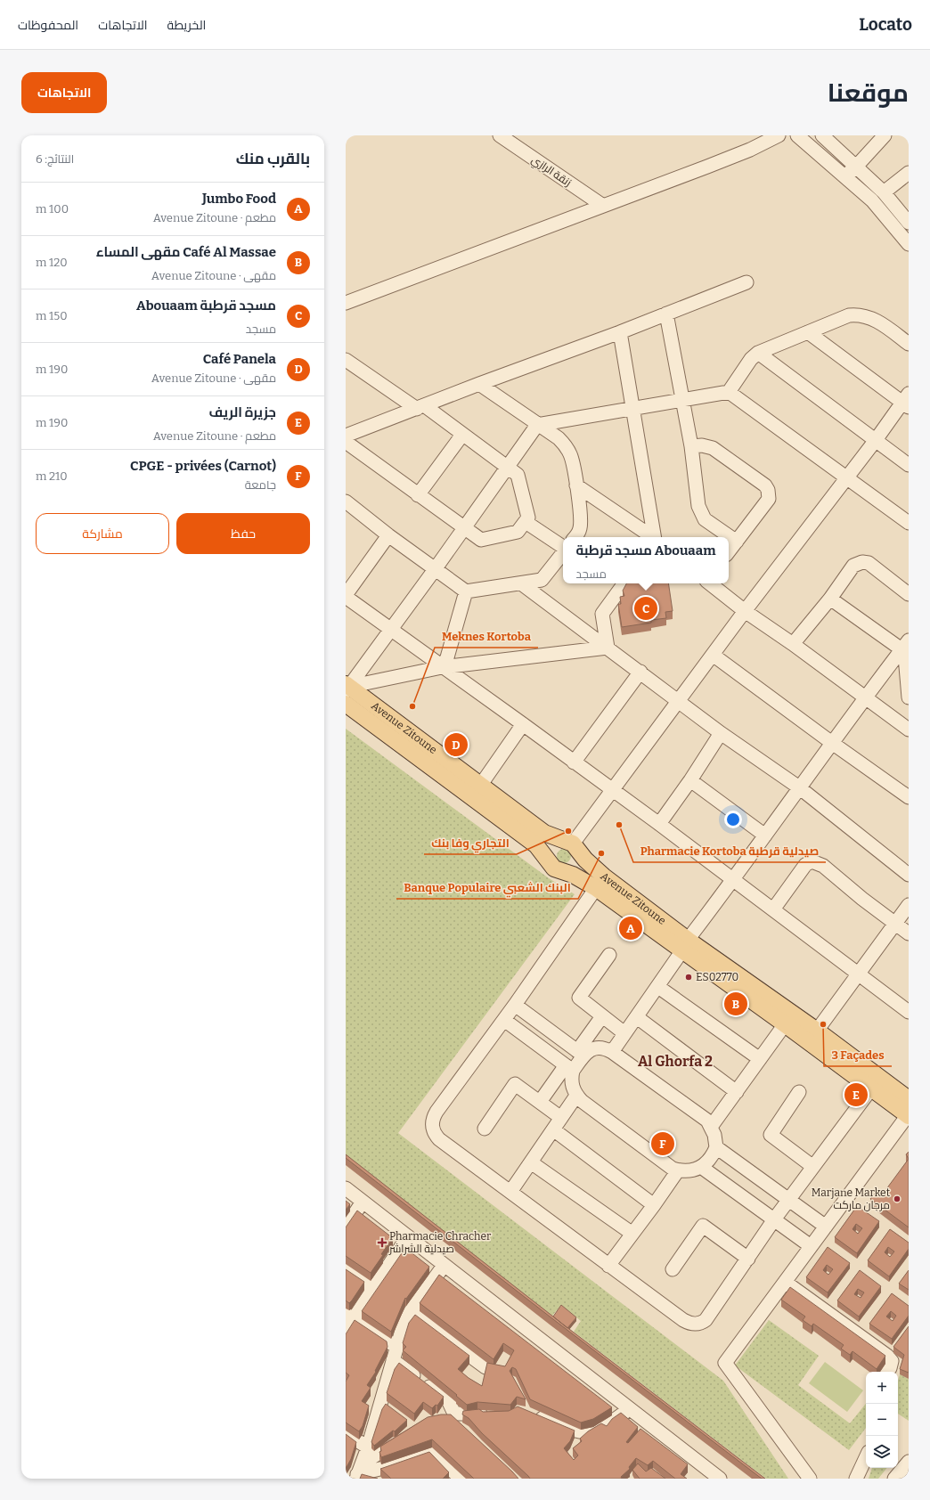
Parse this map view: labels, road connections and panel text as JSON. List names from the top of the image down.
{
  "streets": {
    "main road": ["Avenue Zitoune"],
    "street": ["زنقة الرازي"]
  },
  "districts": ["Al Ghorfa 2"],
  "places": {
    "other": [
      "Meknes Kortoba",
      "Pharmacie Kortoba صيدلية قرطبة",
      "التجاري وفا بنك",
      "Banque Populaire البنك الشعبي",
      "ES02770",
      "3 Façades",
      "Marjane Market مرجان ماركت"
    ],
    "health": ["Pharmacie Chracher صيدلية الشراشر"]
  },
  "page": {
    "header": "Locato",
    "nav": ["الخريطة", "الاتجاهات", "المحفوظات"],
    "title": "موقعنا",
    "buttons": [
      "الاتجاهات",
      ["حفظ", "مشاركة"]
    ],
    "heading": ["بالقرب منك", "النتائج: 6"],
    "list": [
      {
        "mark": "A",
        "name": "Jumbo Food",
        "note": "مطعم · Avenue Zitoune",
        "value": "100 m"
      },
      {
        "mark": "B",
        "name": "Café Al Massae مقهى المساء",
        "note": "مقهى · Avenue Zitoune",
        "value": "120 m"
      },
      {
        "mark": "C",
        "name": "مسجد قرطبة Abouaam",
        "note": "مسجد",
        "value": "150 m"
      },
      {
        "mark": "D",
        "name": "Café Panela",
        "note": "مقهى · Avenue Zitoune",
        "value": "190 m"
      },
      {
        "mark": "E",
        "name": "جزيرة الريف",
        "note": "مطعم · Avenue Zitoune",
        "value": "190 m"
      },
      {
        "mark": "F",
        "name": "CPGE - privées (Carnot)",
        "note": "جامعة",
        "value": "210 m"
      }
    ],
    "popup": ["مسجد قرطبة Abouaam", "مسجد"],
    "pins": [
      "C",
      "D",
      "A",
      "B",
      "E",
      "F"
    ],
    "map_buttons": ["+", "−"]
  }
}
